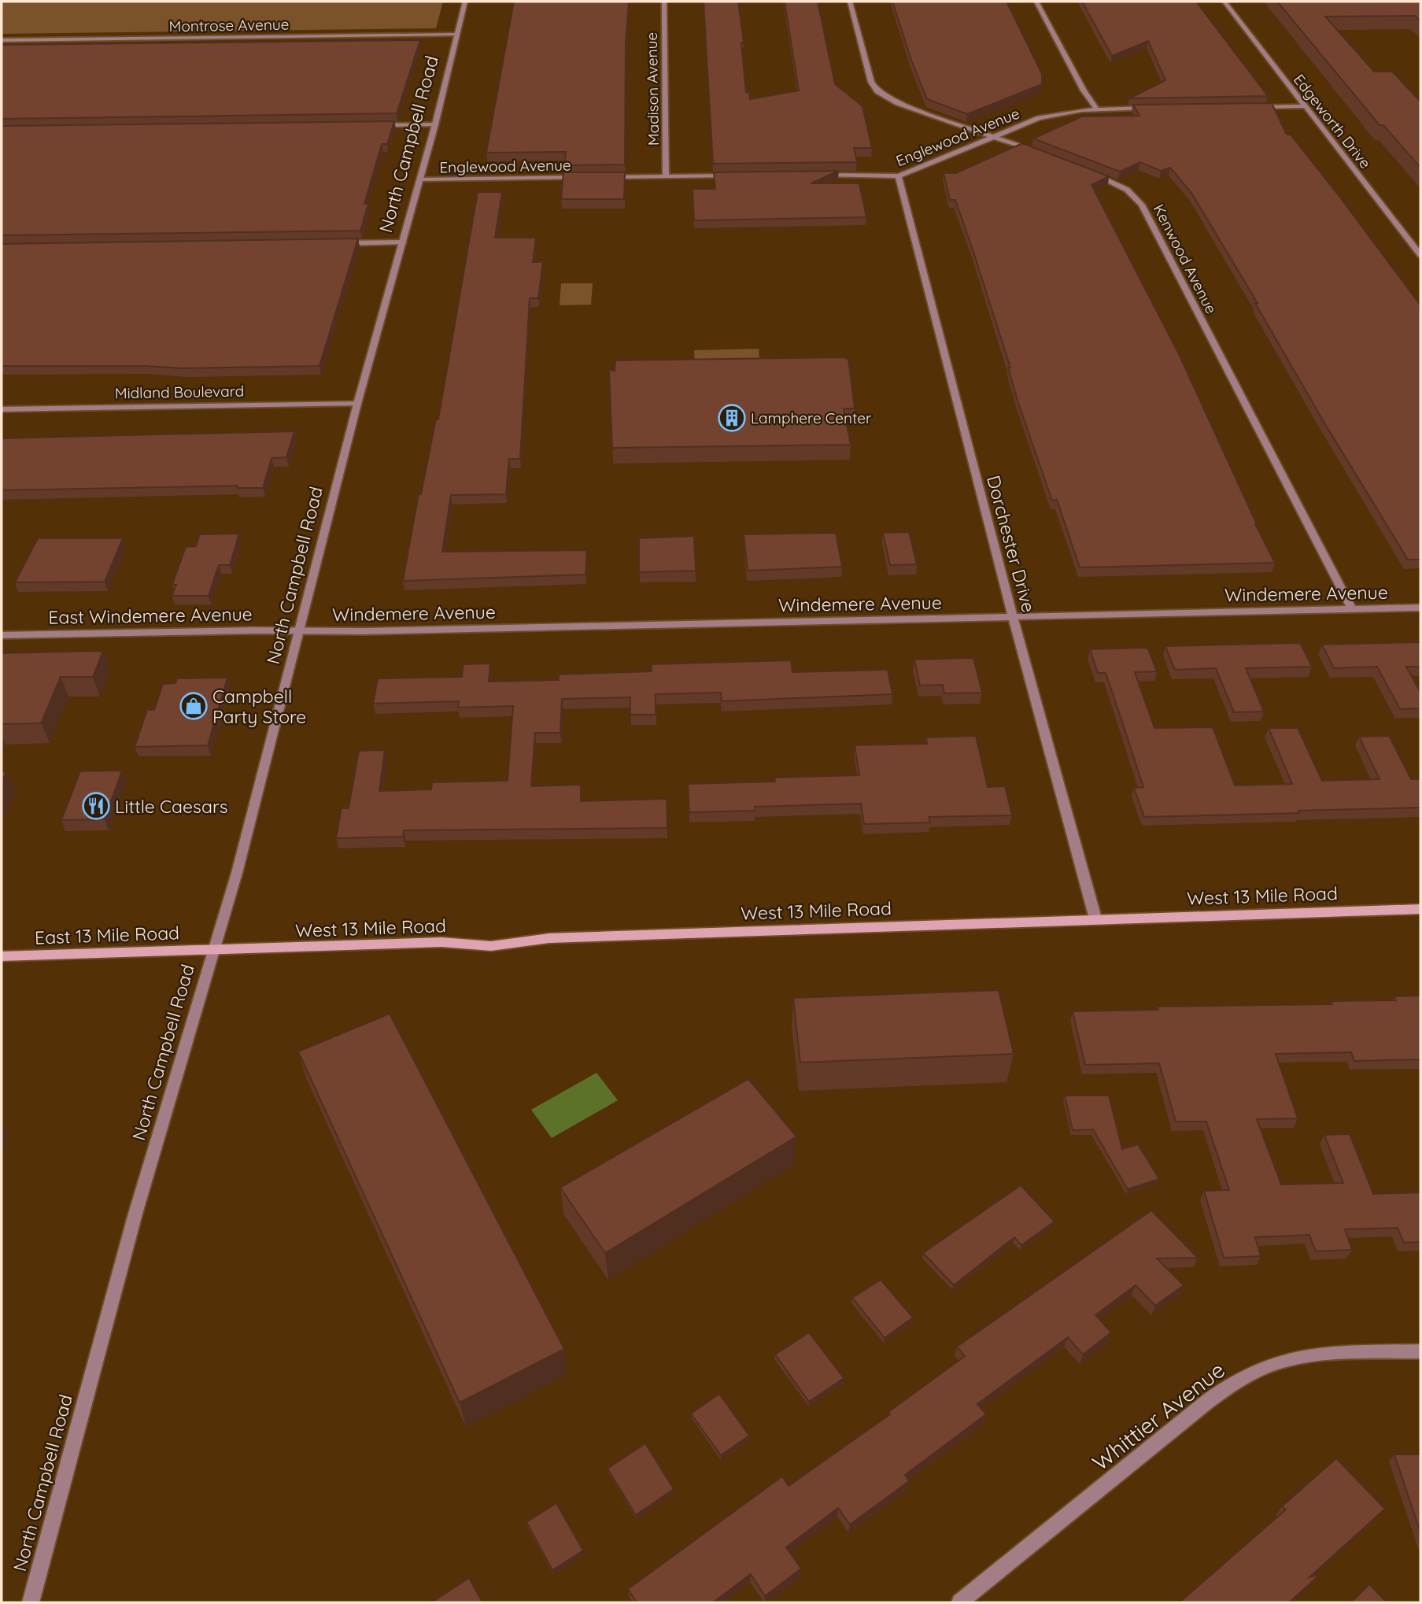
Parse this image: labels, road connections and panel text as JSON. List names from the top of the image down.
{
  "streets": {
    "main road": ["West 13 Mile Road", "East 13 Mile Road"],
    "street": [
      "Montrose Avenue",
      "Madison Avenue",
      "Edgeworth Drive",
      "Englewood Avenue",
      "North Campbell Road",
      "Kenwood Avenue",
      "Midland Boulevard",
      "Dorchester Drive",
      "Windemere Avenue",
      "East Windemere Avenue",
      "Whittier Avenue"
    ]
  },
  "crossings": [
    ["Montrose Avenue", "North Campbell Road"],
    ["Englewood Avenue", "North Campbell Road"],
    ["Englewood Avenue", "Dorchester Drive"],
    ["North Campbell Road", "Midland Boulevard"],
    ["North Campbell Road", "Windemere Avenue"],
    ["North Campbell Road", "East Windemere Avenue"],
    ["North Campbell Road", "West 13 Mile Road"],
    ["North Campbell Road", "East 13 Mile Road"],
    ["Kenwood Avenue", "Windemere Avenue"],
    ["Dorchester Drive", "Windemere Avenue"],
    ["Dorchester Drive", "West 13 Mile Road"],
    ["Windemere Avenue", "East Windemere Avenue"],
    ["West 13 Mile Road", "East 13 Mile Road"]
  ],
  "places": {
    "building": ["Lamphere Center"],
    "shop": ["Campbell Party Store"],
    "restaurant": ["Little Caesars"]
  }
}
